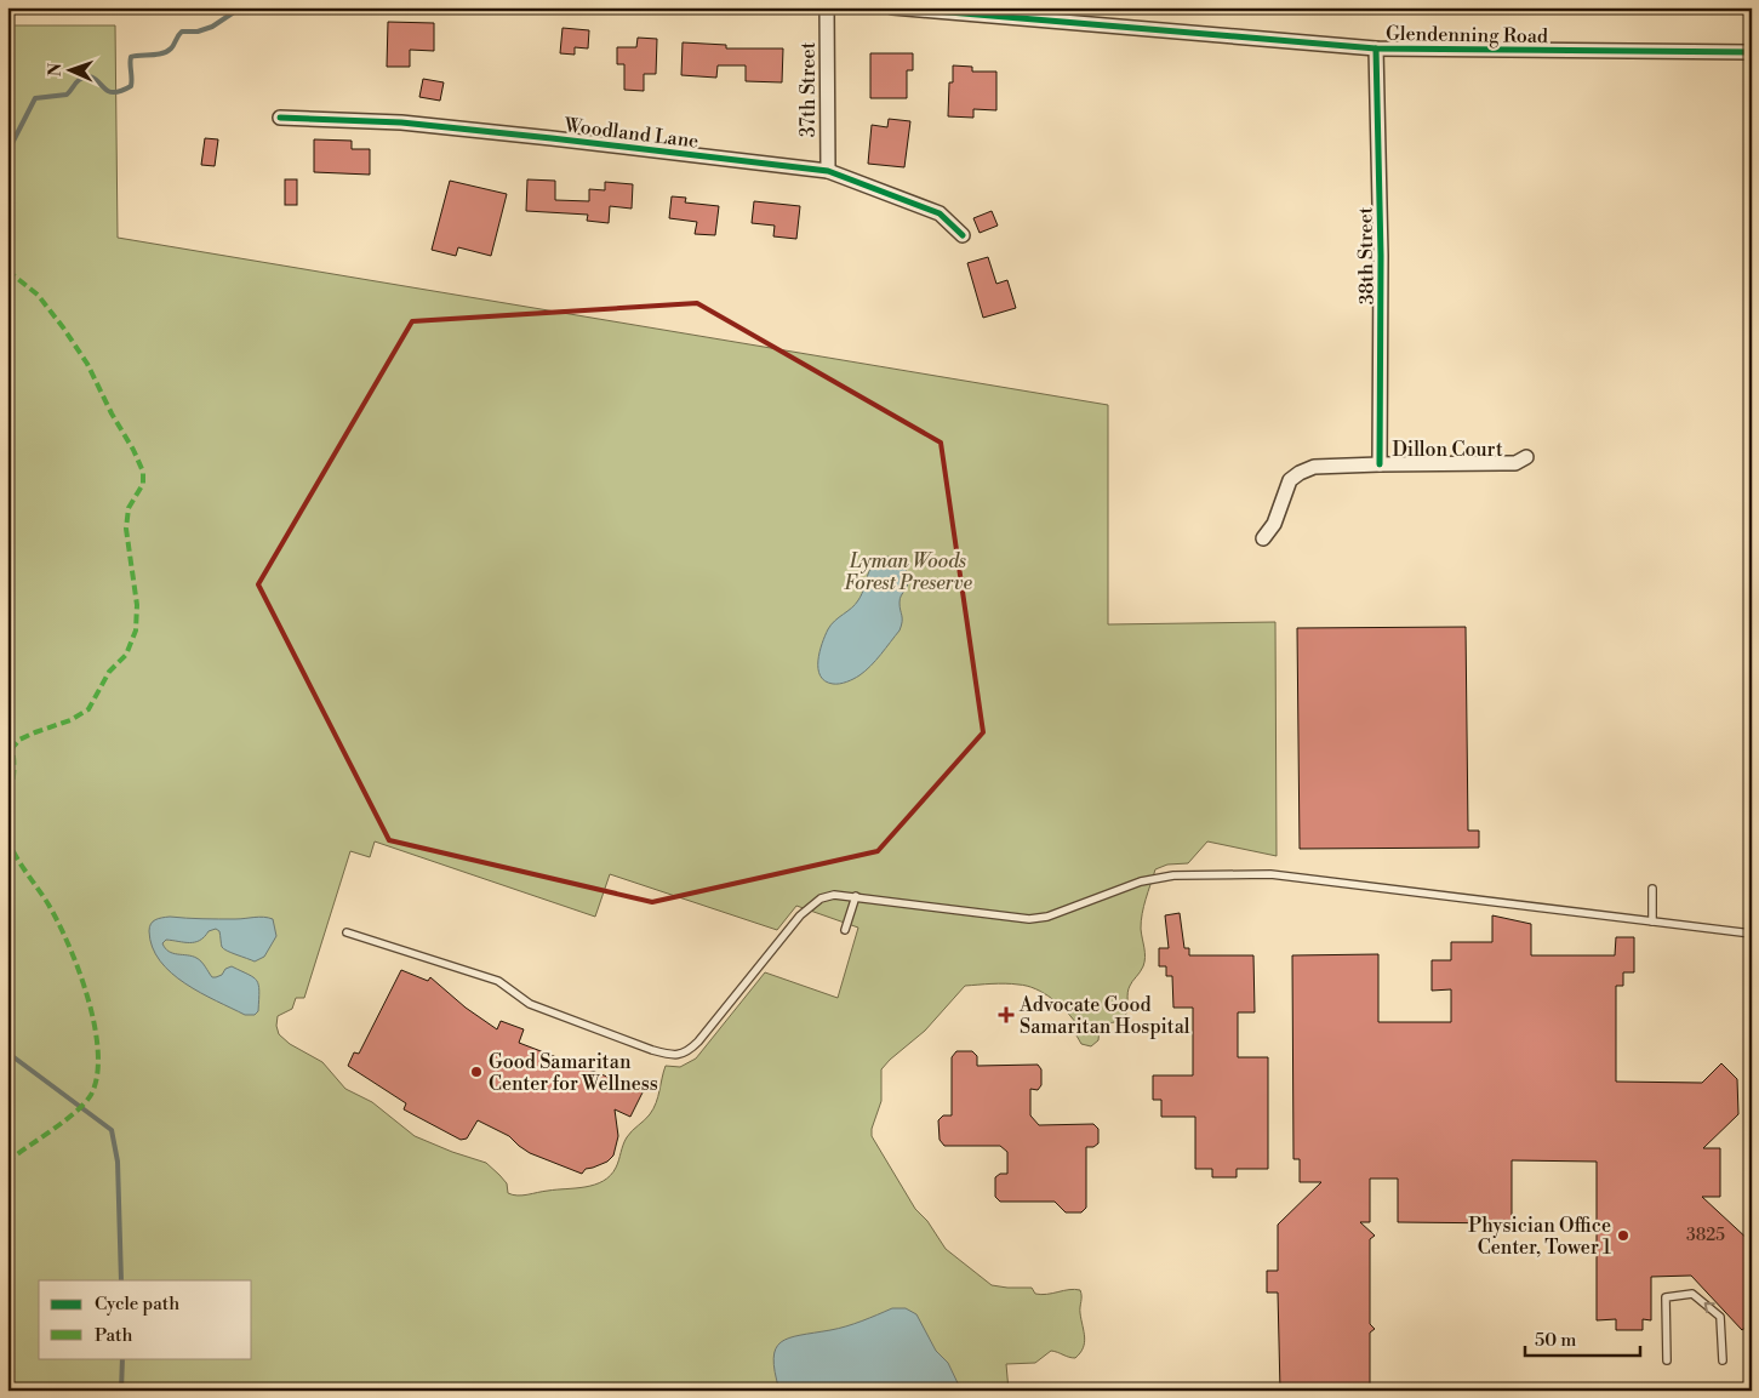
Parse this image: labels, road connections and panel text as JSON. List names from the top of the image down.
{
  "streets": {
    "street": [
      "Glendenning Road",
      "37th Street",
      "Woodland Lane",
      "38th Street",
      "Dillon Court"
    ]
  },
  "crossings": [
    ["Glendenning Road", "38th Street"],
    ["37th Street", "Woodland Lane"],
    ["38th Street", "Dillon Court"]
  ],
  "parks": ["Lyman Woods Forest Preserve"],
  "places": {
    "health": ["Advocate Good Samaritan Hospital"],
    "other": ["Good Samaritan Center for Wellness", "Physician Office Center, Tower 1"]
  },
  "house_numbers": ["3825"],
  "legend": ["Cycle path", "Path"],
  "scale_bar": "50 m",
  "north": "left"
}
